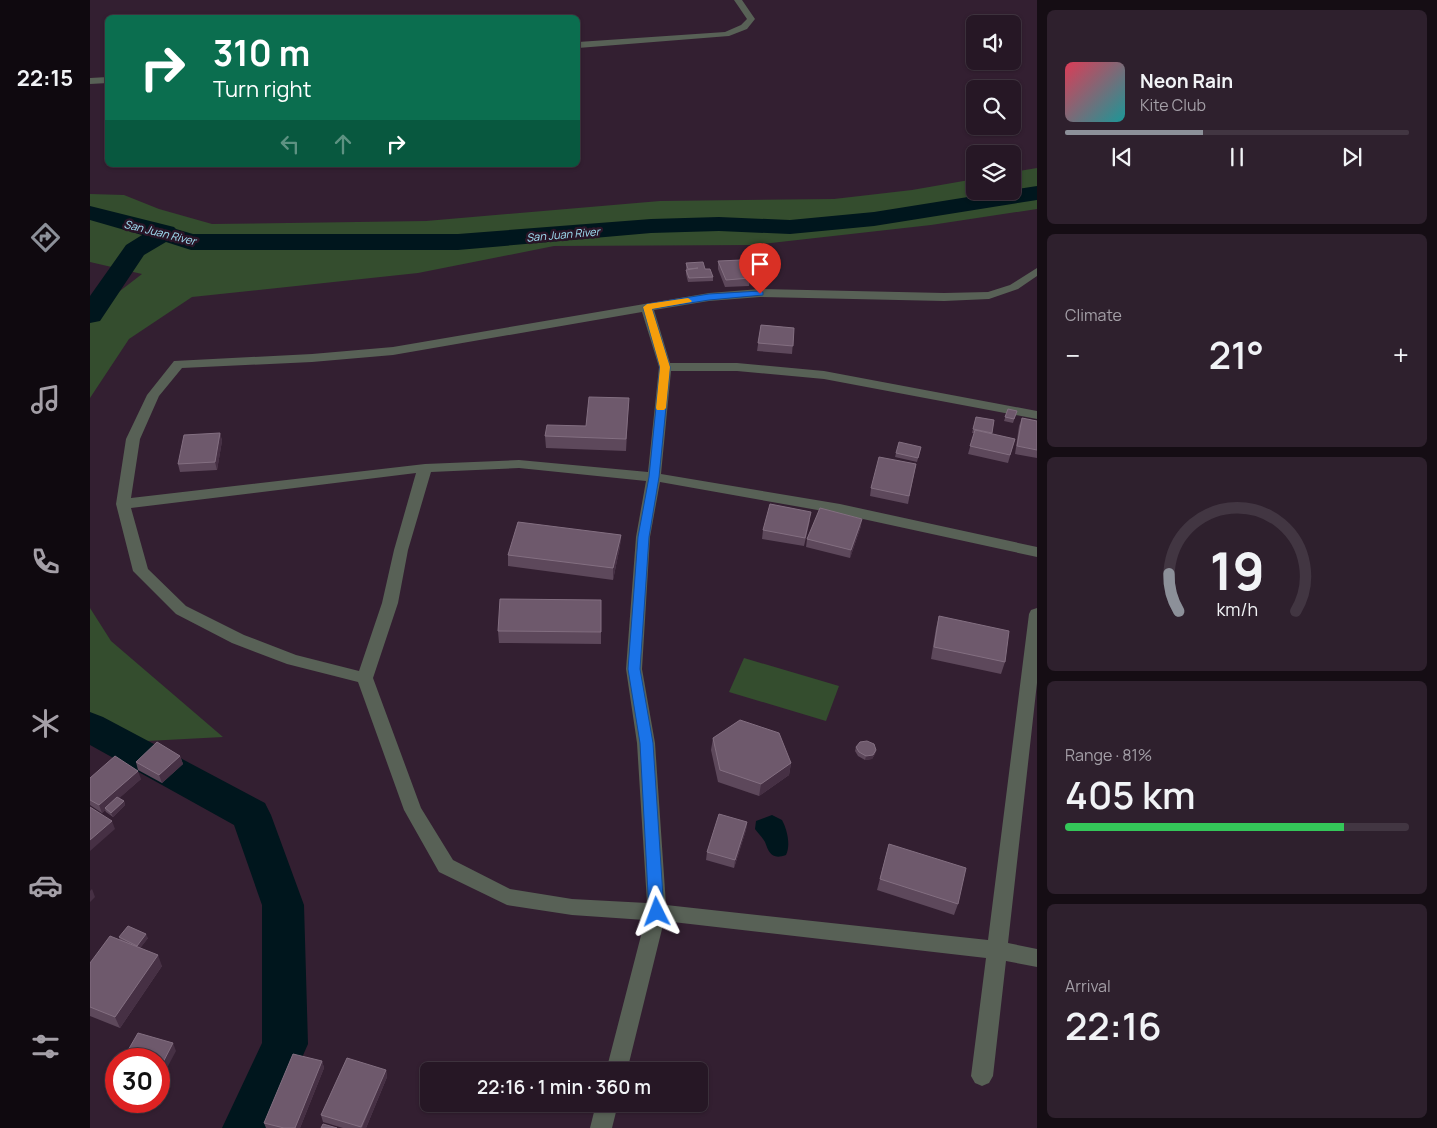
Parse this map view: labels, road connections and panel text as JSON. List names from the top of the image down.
{
  "water": ["San Juan River"],
  "page": {
    "tabs": "22:15",
    "turn": ["310 m", "Turn right"],
    "song": ["Neon Rain", "Kite Club"],
    "tile": [
      "Climate",
      ["Range · 81%", "405 km"],
      ["Arrival", "22:16"]
    ],
    "heat": ["−", "21°", "+"],
    "limit": "30",
    "trip": "22:16 · 1 min · 360 m",
    "gauge": ["19", "km/h"]
  }
}
